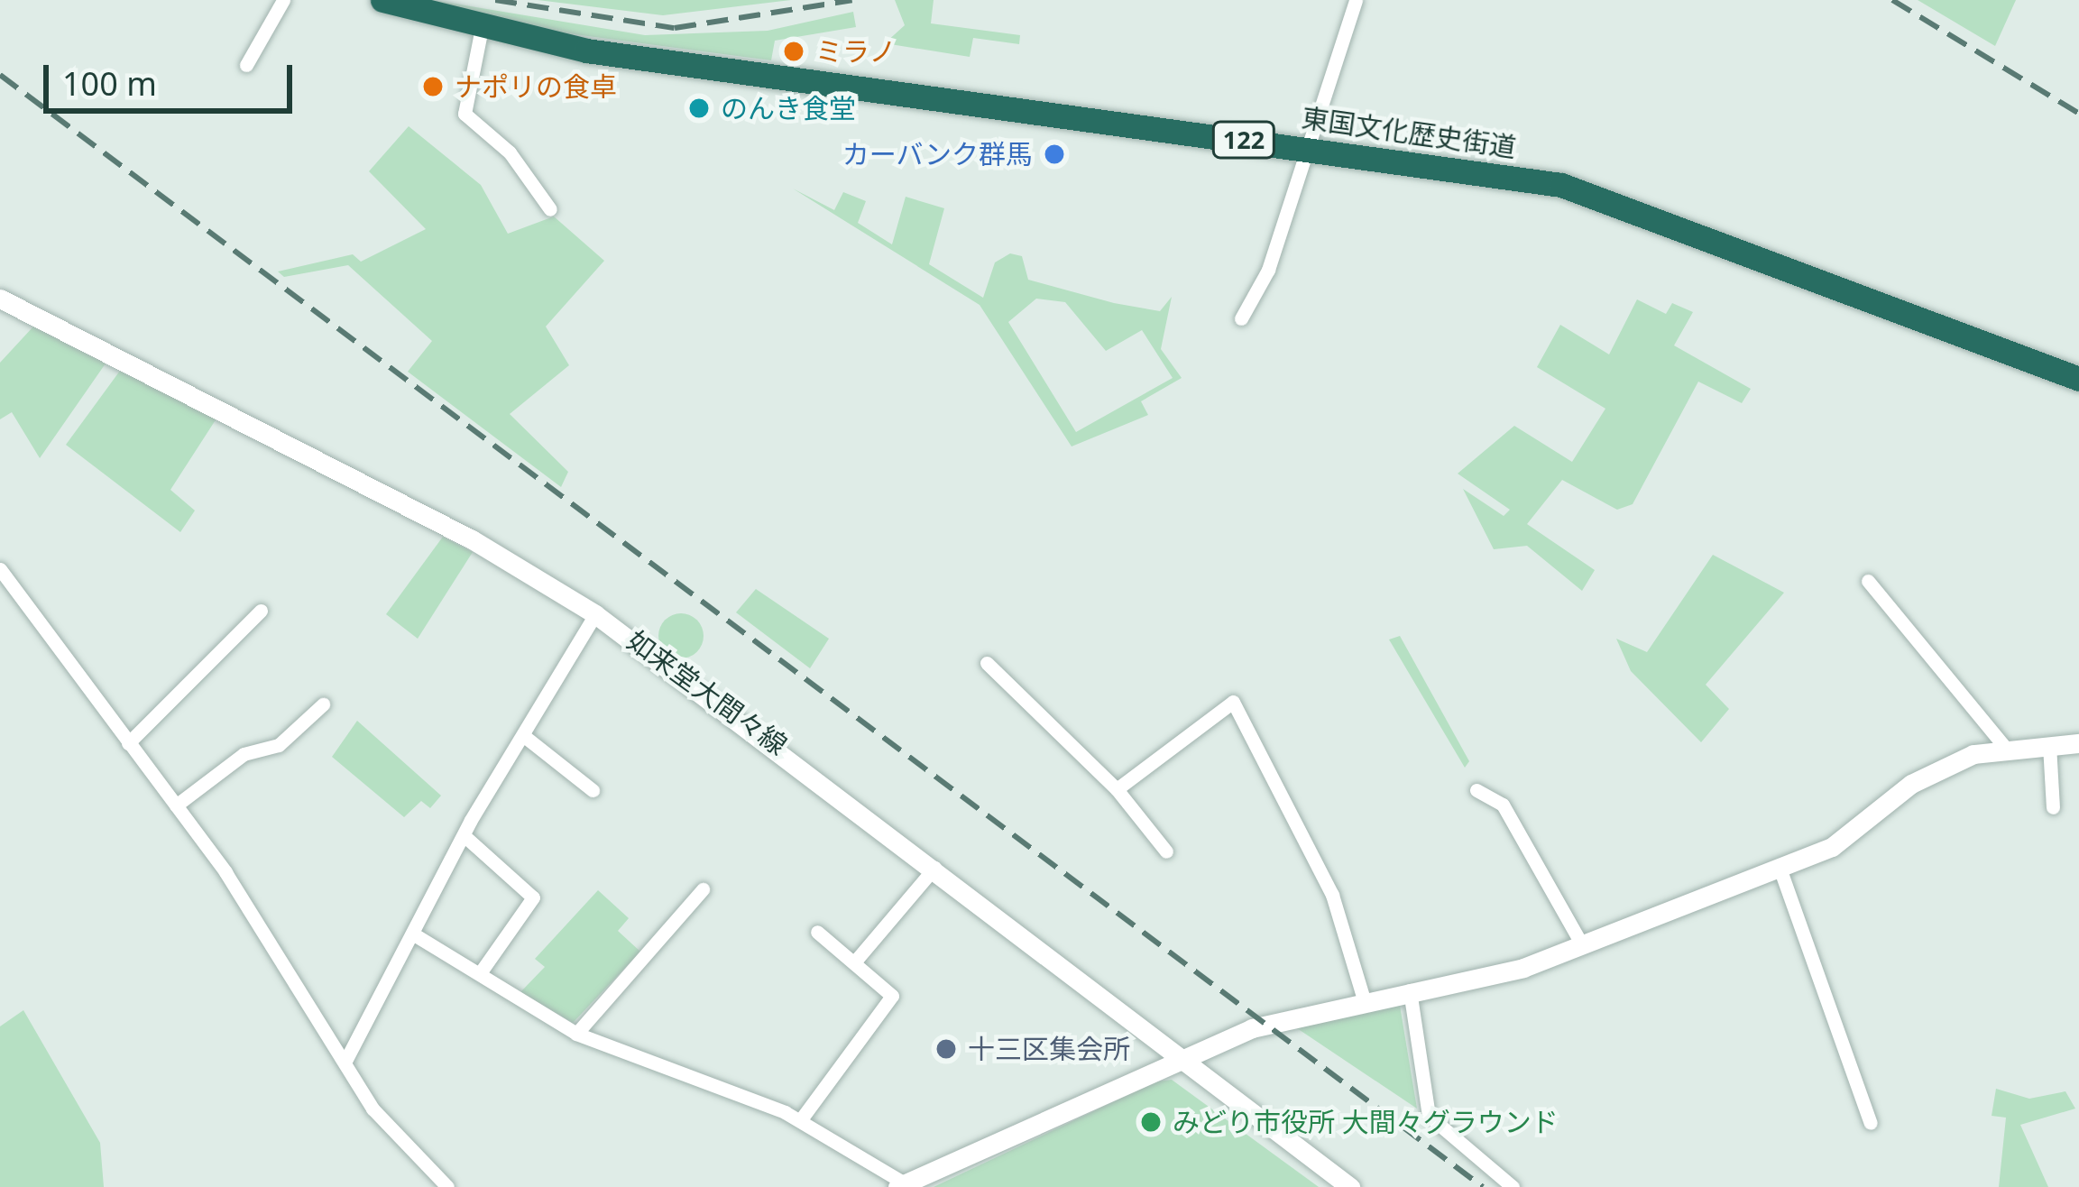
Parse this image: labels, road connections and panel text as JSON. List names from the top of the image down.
{
  "streets": {
    "highway": ["東国文化歴史街道", "122"],
    "main road": ["如来堂大間々線"]
  },
  "places": [
    "ミラノ",
    "ナポリの食卓",
    "のんき食堂",
    "カーバンク群馬",
    "十三区集会所",
    "みどり市役所 大間々グラウンド"
  ],
  "scale_bar": "100 m"
}
